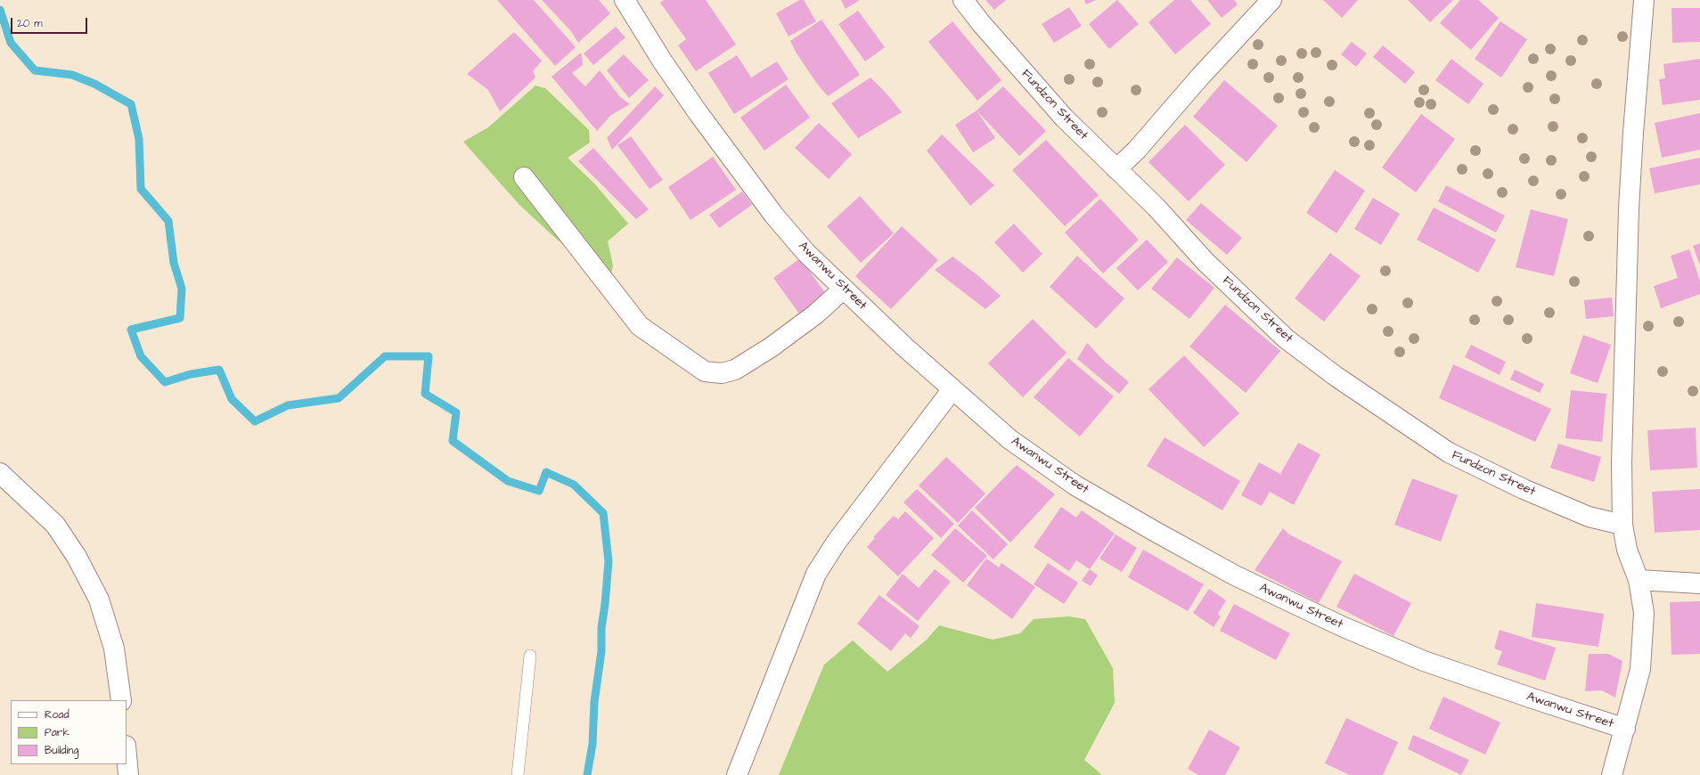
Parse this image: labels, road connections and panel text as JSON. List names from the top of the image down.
{
  "streets": {
    "street": ["Fundzon Street", "Awanwu Street"]
  },
  "legend": ["Road", "Park", "Building"],
  "scale_bar": "20 m"
}
